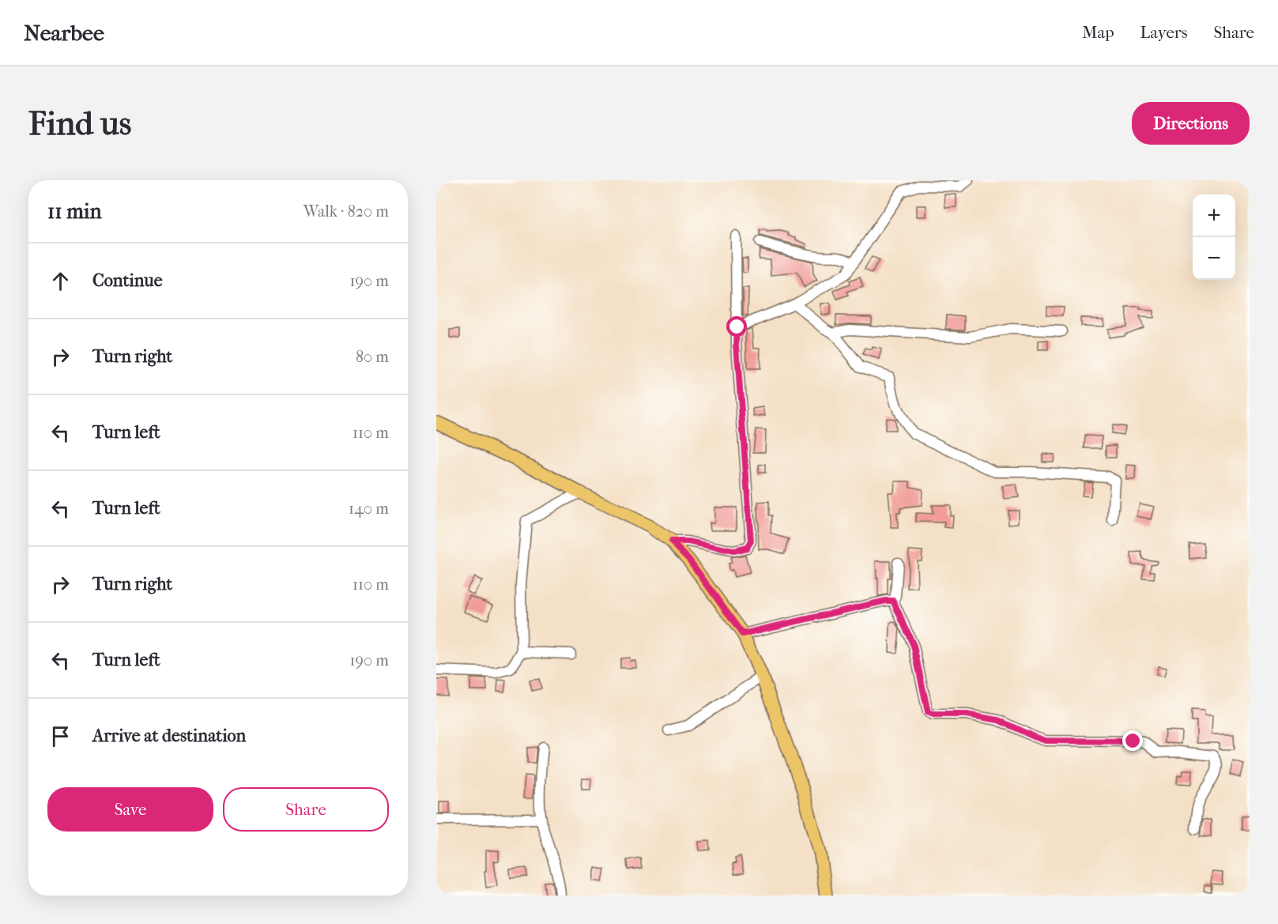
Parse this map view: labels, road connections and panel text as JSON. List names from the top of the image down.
{
  "page": {
    "header": "Nearbee",
    "nav": ["Map", "Layers", "Share"],
    "buttons": [
      "Directions",
      ["Save", "Share"]
    ],
    "title": "Find us",
    "heading": ["11 min", "Walk · 820 m"],
    "map_buttons": ["+", "−"],
    "list": [
      ["Continue", "190 m"],
      ["Turn right", "80 m"],
      ["Turn left", "110 m"],
      ["Turn left", "140 m"],
      ["Turn right", "110 m"],
      ["Turn left", "190 m"],
      "Arrive at destination"
    ]
  }
}
